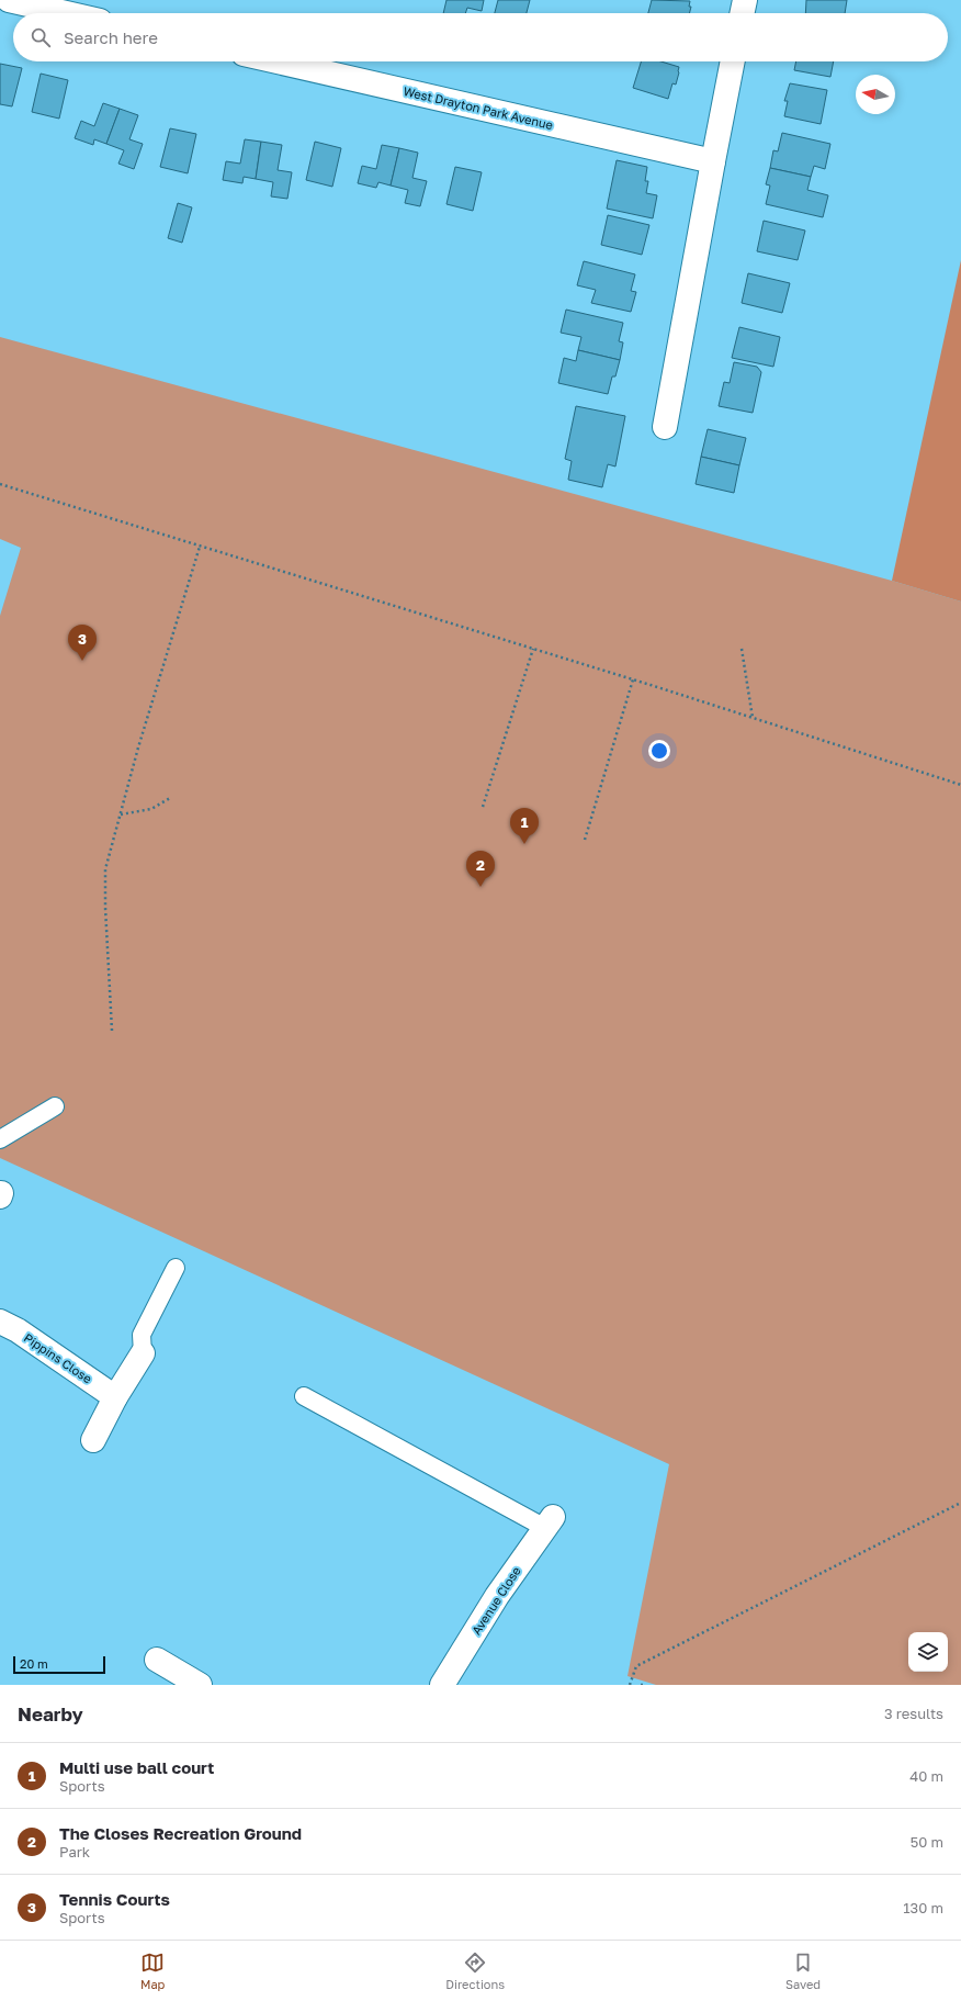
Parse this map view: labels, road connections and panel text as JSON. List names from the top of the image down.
{
  "streets": {
    "street": ["West Drayton Park Avenue", "Pippins Close", "Avenue Close"]
  },
  "scale_bar": "20 m",
  "north": "left",
  "page": {
    "search": "Search here",
    "pins": ["3", "1", "2"],
    "scale": "20 m",
    "heading": ["Nearby", "3 results"],
    "list": [
      {
        "mark": "1",
        "name": "Multi use ball court",
        "note": "Sports",
        "value": "40 m"
      },
      {
        "mark": "2",
        "name": "The Closes Recreation Ground",
        "note": "Park",
        "value": "50 m"
      },
      {
        "mark": "3",
        "name": "Tennis Courts",
        "note": "Sports",
        "value": "130 m"
      }
    ],
    "nav": ["Map", "Directions", "Saved"]
  }
}
